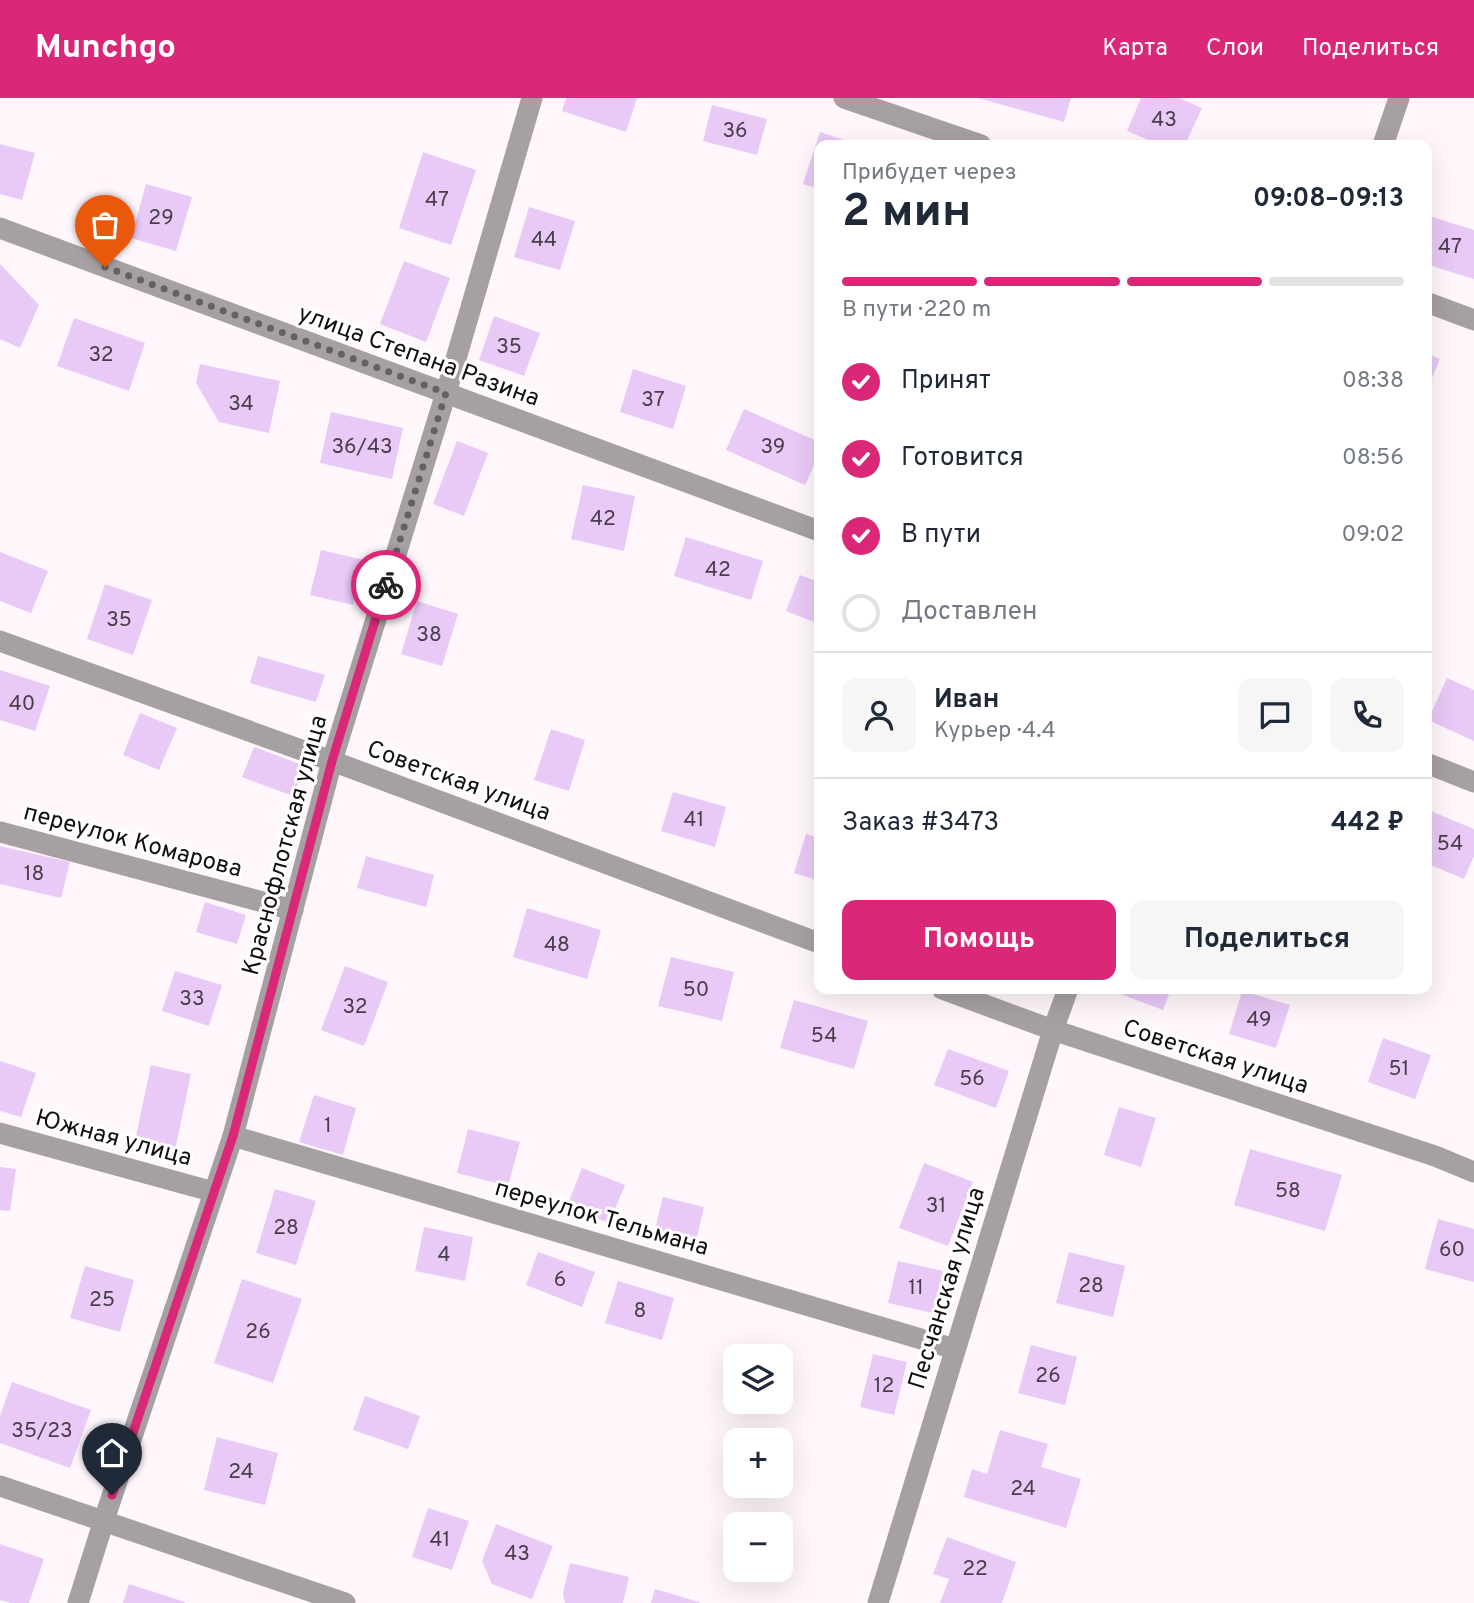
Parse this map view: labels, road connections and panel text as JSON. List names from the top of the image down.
{
  "streets": {
    "street": [
      "улица Степана Разина",
      "Советская улица",
      "переулок Комарова",
      "Краснофлотская улица",
      "Южная улица",
      "переулок Тельмана",
      "Песчанская улица"
    ]
  },
  "crossings": [
    ["улица Степана Разина", "Краснофлотская улица"],
    ["Советская улица", "Краснофлотская улица"],
    ["Советская улица", "Песчанская улица"],
    ["переулок Комарова", "Краснофлотская улица"],
    ["Краснофлотская улица", "Южная улица"],
    ["Краснофлотская улица", "переулок Тельмана"],
    ["переулок Тельмана", "Песчанская улица"]
  ],
  "house_numbers": [
    "43",
    "36",
    "47",
    "29",
    "44",
    "47",
    "35",
    "32",
    "37",
    "34",
    "36/43",
    "39",
    "42",
    "42",
    "35",
    "38",
    "40",
    "41",
    "54",
    "18",
    "48",
    "50",
    "33",
    "32",
    "49",
    "54",
    "51",
    "56",
    "1",
    "58",
    "31",
    "28",
    "60",
    "4",
    "6",
    "28",
    "11",
    "25",
    "8",
    "26",
    "26",
    "12",
    "35/23",
    "24",
    "24",
    "41",
    "43",
    "22"
  ],
  "page": {
    "header": "Munchgo",
    "nav": ["Карта", "Слои", "Поделиться"],
    "heading": ["2 мин", "Прибудет через", "09:08–09:13"],
    "panel": [
      "Иван",
      "Курьер · 4.4",
      "Заказ #3473",
      "442 ₽"
    ],
    "bar": "В пути · 220 m",
    "list": [
      ["Принят", "08:38"],
      ["Готовится", "08:56"],
      ["В пути", "09:02"],
      "Доставлен"
    ],
    "buttons": ["Помощь", "Поделиться"],
    "map_buttons": ["+", "−"]
  }
}
